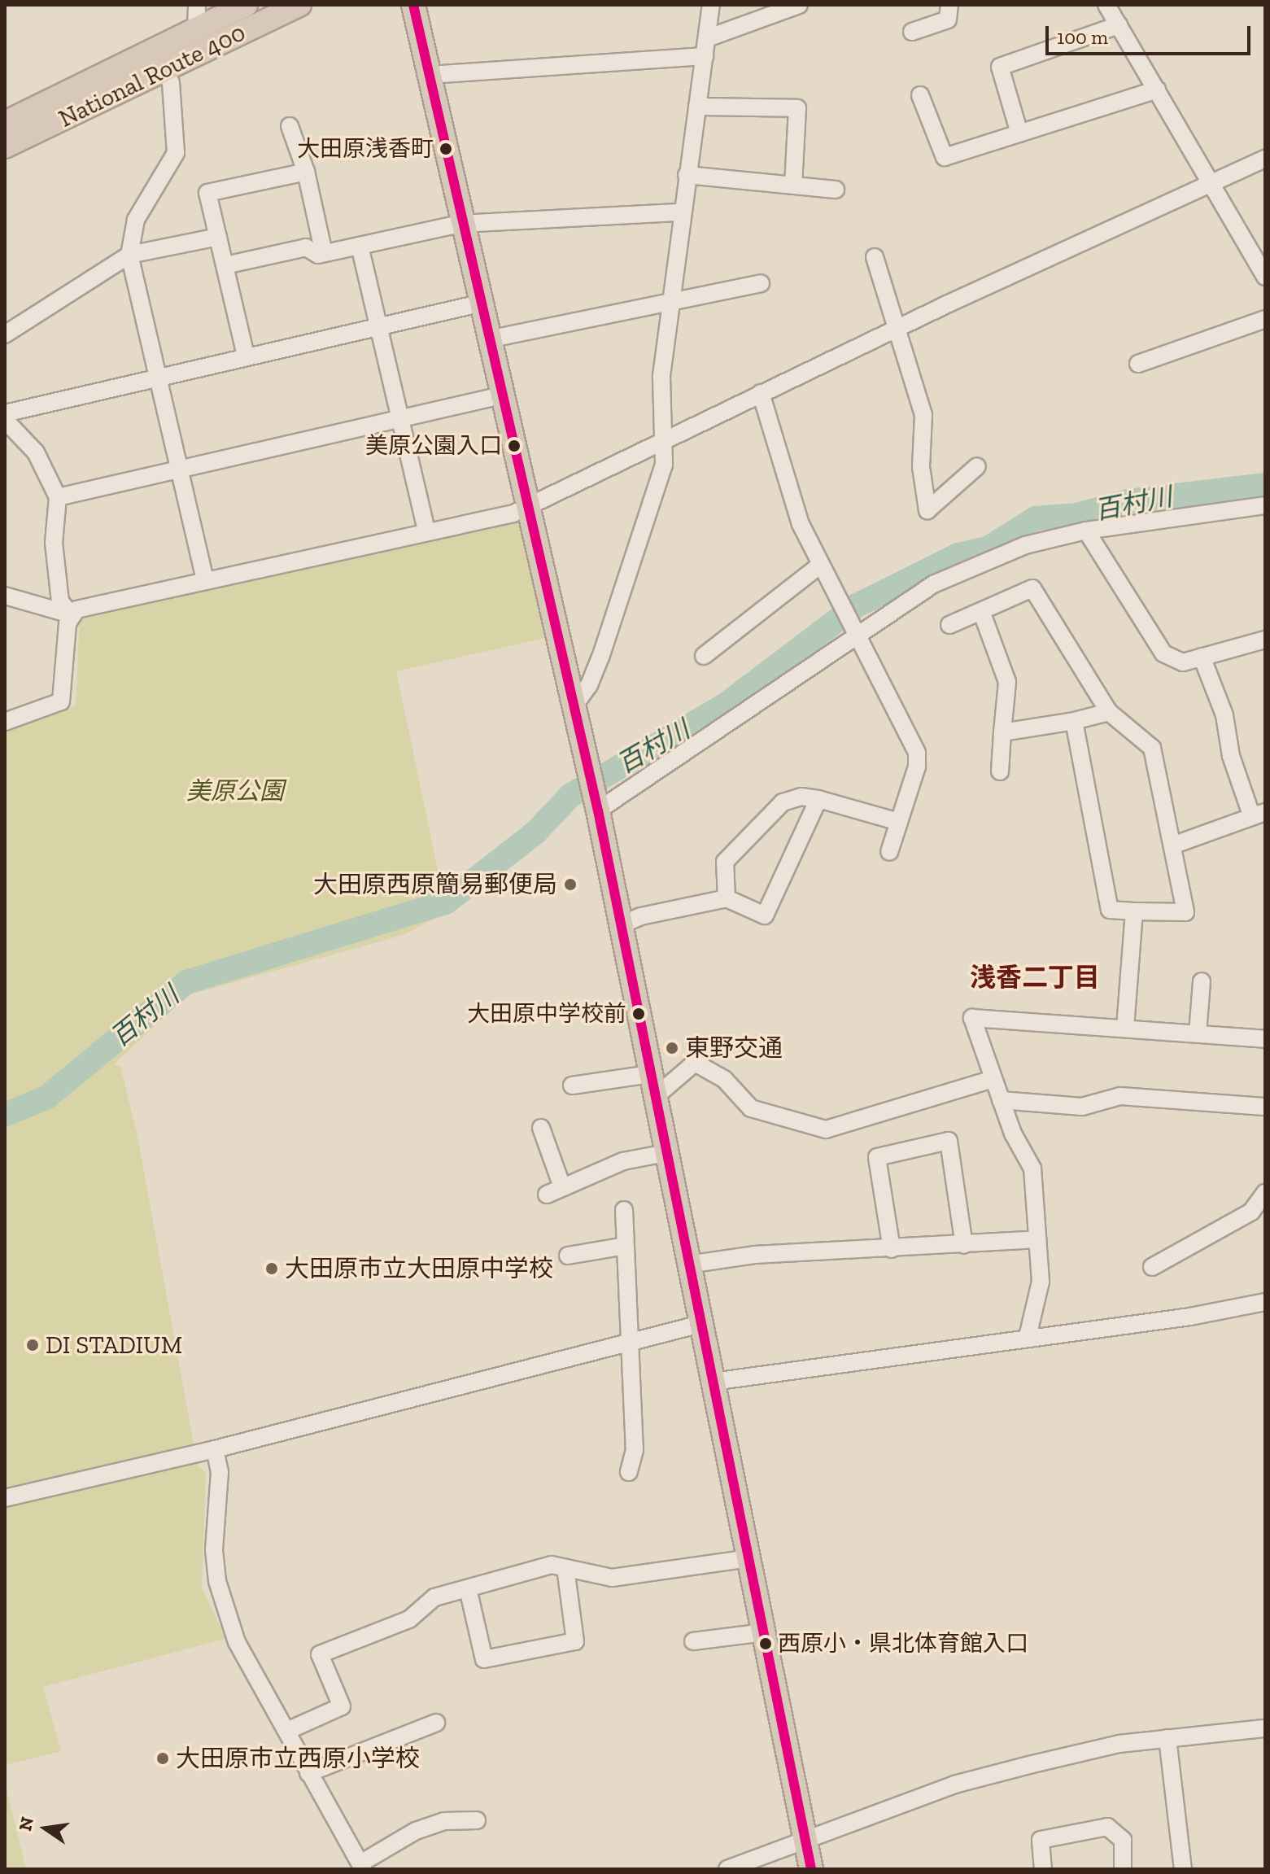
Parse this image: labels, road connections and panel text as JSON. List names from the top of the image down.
{
  "streets": {
    "highway": ["National Route 400"]
  },
  "districts": ["浅香二丁目"],
  "water": ["百村川"],
  "parks": ["美原公園"],
  "places": [
    "大田原浅香町",
    "美原公園入口",
    "大田原西原簡易郵便局",
    "大田原中学校前",
    "東野交通",
    "大田原市立大田原中学校",
    "DI STADIUM",
    "西原小・県北体育館入口",
    "大田原市立西原小学校"
  ],
  "scale_bar": "100 m",
  "north": "left"
}
